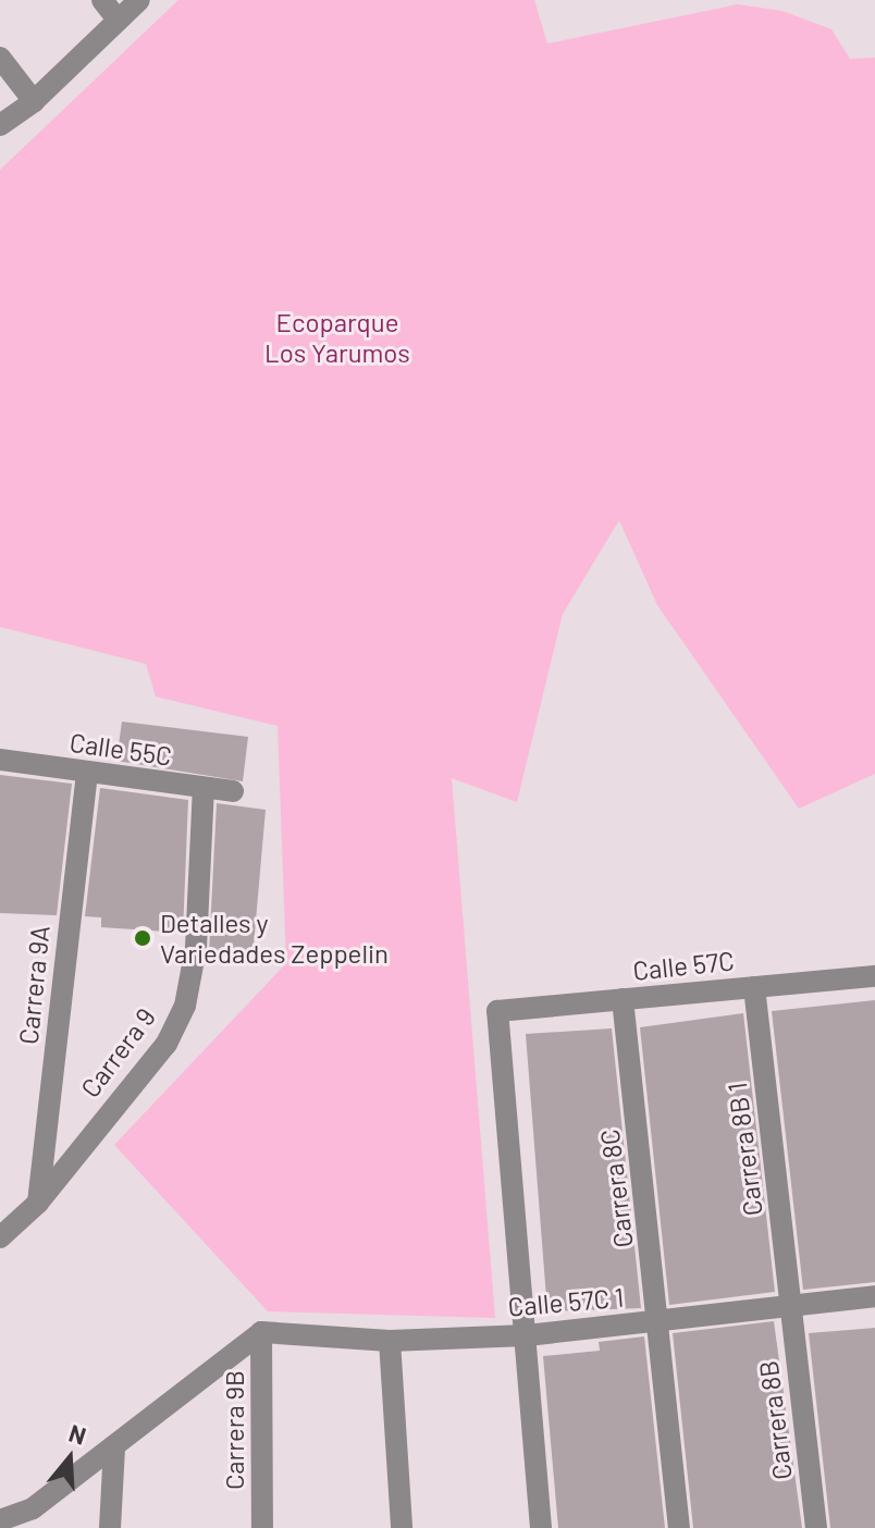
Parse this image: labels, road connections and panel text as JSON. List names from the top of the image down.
{
  "streets": {
    "street": [
      "Calle 55C",
      "Calle 57C",
      "Carrera 9A",
      "Carrera 9",
      "Carrera 8B 1",
      "Carrera 8C",
      "Calle 57C 1",
      "Carrera 8B",
      "Carrera 9B"
    ]
  },
  "crossings": [
    ["Calle 55C", "Carrera 9A"],
    ["Calle 55C", "Carrera 9"],
    ["Calle 57C", "Carrera 8B 1"],
    ["Calle 57C", "Carrera 8C"],
    ["Calle 57C", "Calle 57C 1"],
    ["Carrera 9A", "Carrera 9"],
    ["Carrera 8B 1", "Calle 57C 1"],
    ["Carrera 8B 1", "Carrera 8B"],
    ["Carrera 8C", "Calle 57C 1"],
    ["Calle 57C 1", "Carrera 8B"],
    ["Calle 57C 1", "Carrera 9B"]
  ],
  "parks": ["Ecoparque Los Yarumos"],
  "places": ["Detalles y Variedades Zeppelin"],
  "north": "top"
}
